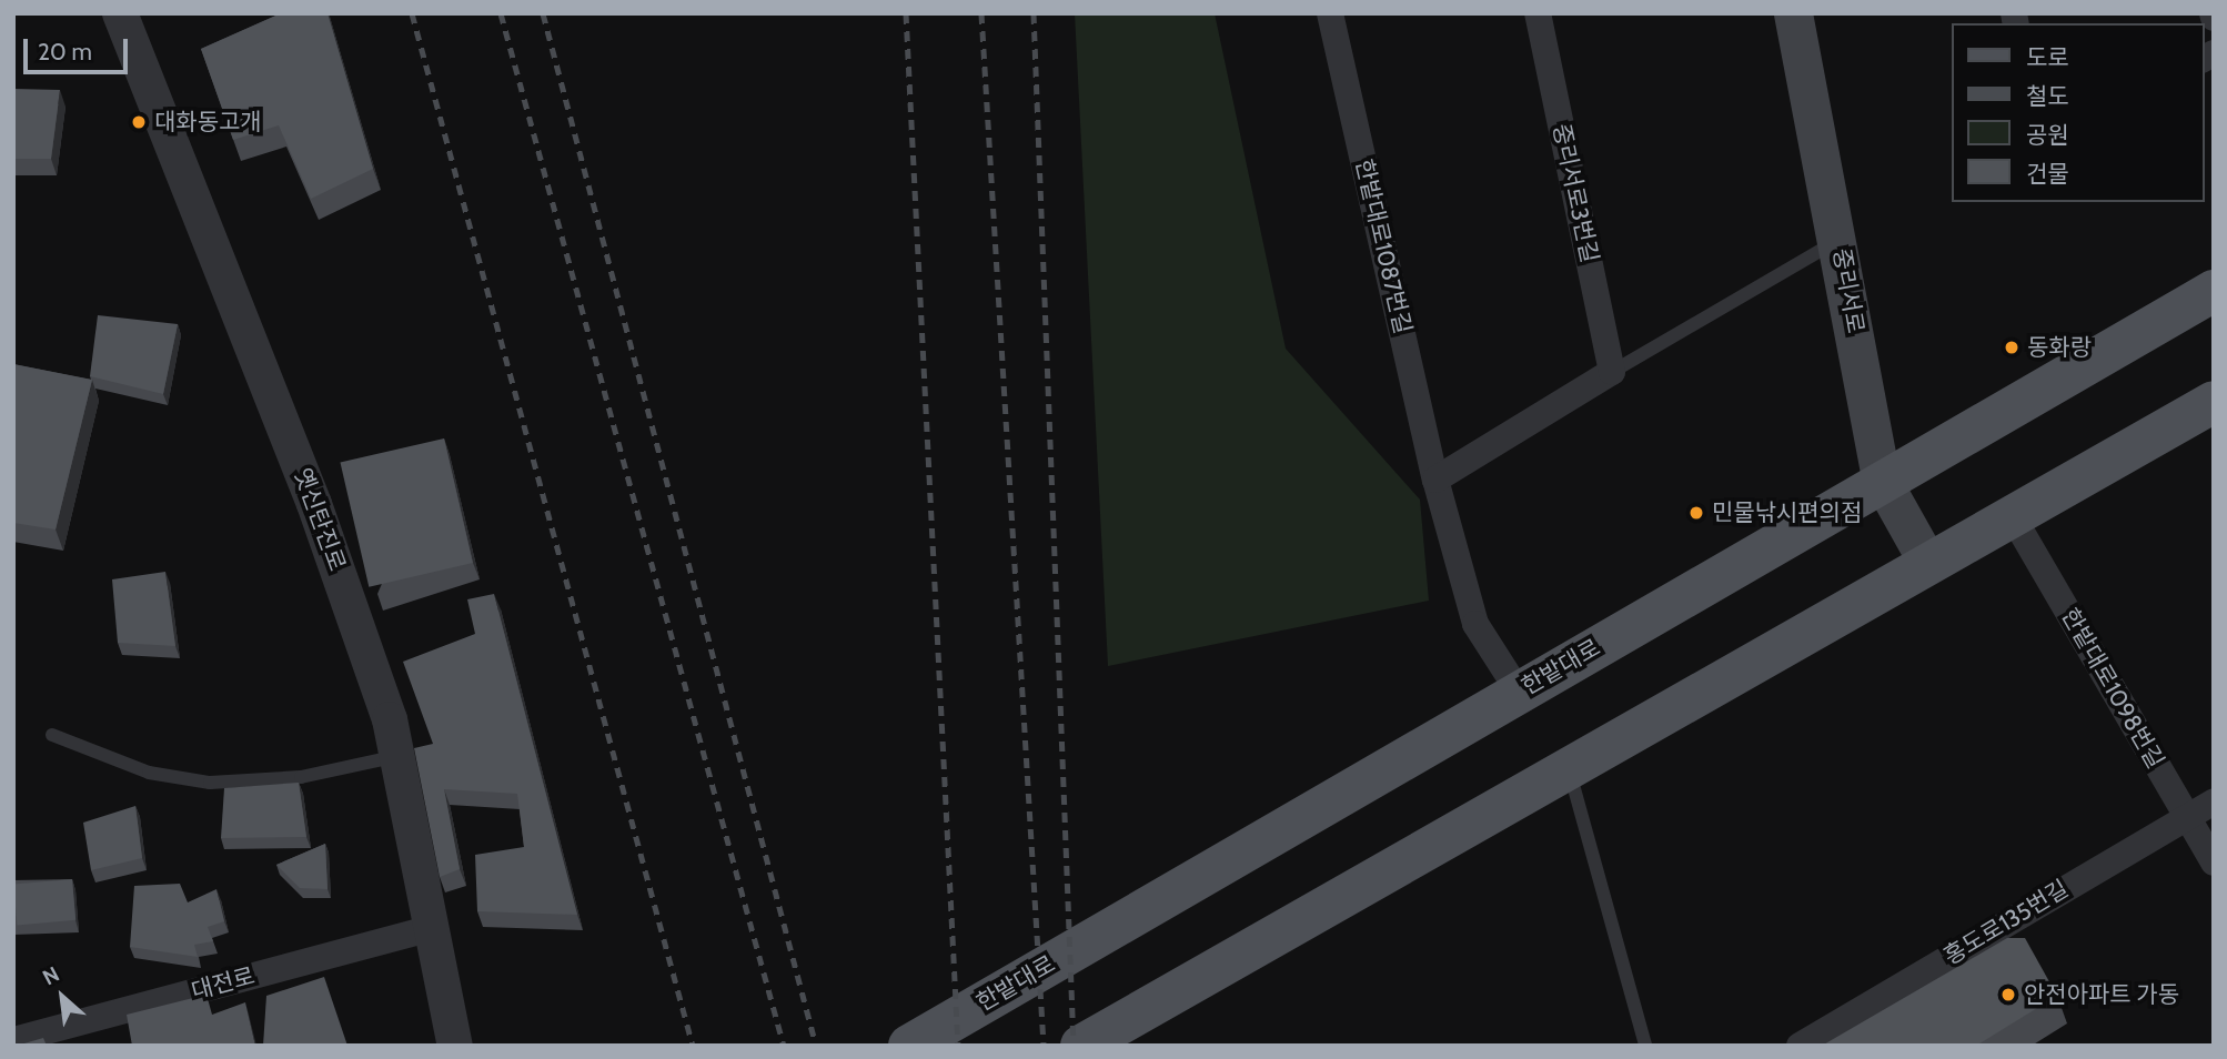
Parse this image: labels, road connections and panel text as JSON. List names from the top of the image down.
{
  "streets": {
    "main road": ["중리서로", "한밭대로"],
    "street": [
      "중리서로3번길",
      "한밭대로1087번길",
      "옛신탄진로",
      "한밭대로1098번길",
      "홍도로135번길",
      "대전로"
    ]
  },
  "crossings": [
    ["한밭대로1087번길", "한밭대로"],
    ["중리서로", "한밭대로"],
    ["옛신탄진로", "대전로"],
    ["한밭대로1098번길", "홍도로135번길"]
  ],
  "places": [
    "대화동고개",
    "동화랑",
    "민물낚시편의점",
    "안전아파트 가동"
  ],
  "legend": [
    "도로",
    "철도",
    "공원",
    "건물"
  ],
  "scale_bar": "20 m",
  "north": "top left"
}
